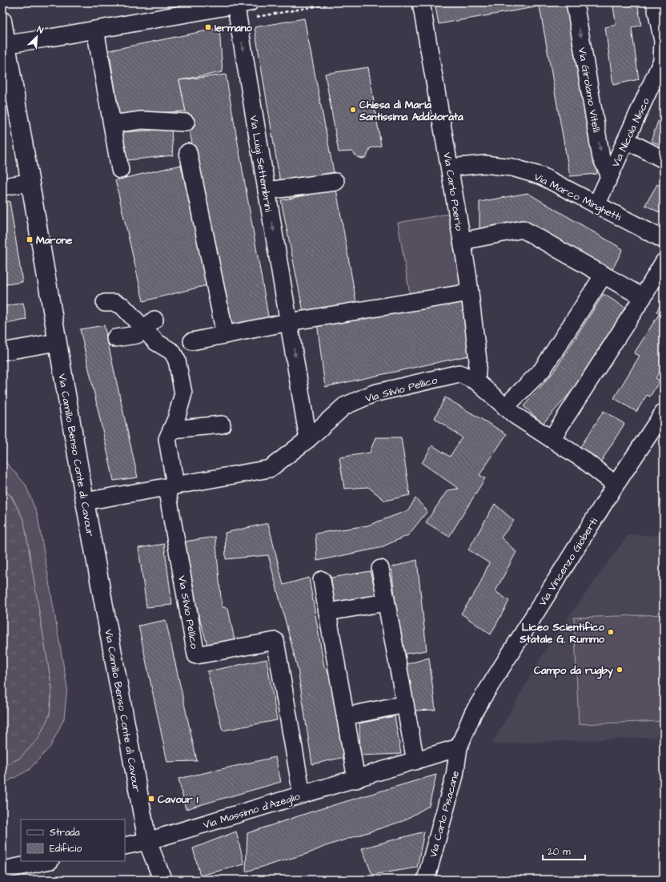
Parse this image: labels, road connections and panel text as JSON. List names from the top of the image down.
{
  "streets": {
    "main road": ["Via Camillo Benso Conte di Cavour"],
    "street": [
      "Via Girolamo Vitelli",
      "Via Nicola Nisco",
      "Via Luigi Settembrini",
      "Via Carlo Poerio",
      "Via Marco Minghetti",
      "Via Silvio Pellico",
      "Via Vincenzo Gioberti",
      "Via Massimo d'Azeglio",
      "Via Carlo Pisacane"
    ]
  },
  "crossings": [
    ["Via Girolamo Vitelli", "Via Nicola Nisco"],
    ["Via Nicola Nisco", "Via Marco Minghetti"],
    ["Via Luigi Settembrini", "Via Silvio Pellico"],
    ["Via Carlo Poerio", "Via Marco Minghetti"],
    ["Via Carlo Poerio", "Via Silvio Pellico"],
    ["Via Silvio Pellico", "Via Camillo Benso Conte di Cavour"],
    ["Via Silvio Pellico", "Via Vincenzo Gioberti"],
    ["Via Silvio Pellico", "Via Massimo d'Azeglio"],
    ["Via Camillo Benso Conte di Cavour", "Via Massimo d'Azeglio"],
    ["Via Vincenzo Gioberti", "Via Massimo d'Azeglio"],
    ["Via Vincenzo Gioberti", "Via Carlo Pisacane"],
    ["Via Massimo d'Azeglio", "Via Carlo Pisacane"]
  ],
  "one_way": ["Via Girolamo Vitelli"],
  "places": {
    "transit": ["Iermano", "Marone", "Cavour 1"],
    "other": ["Chiesa di Maria Santissima Addolorata", "Liceo Scientifico Statale G. Rummo", "Campo da rugby"]
  },
  "legend": ["Strada", "Edificio"],
  "scale_bar": "20 m",
  "north": "top right"
}
